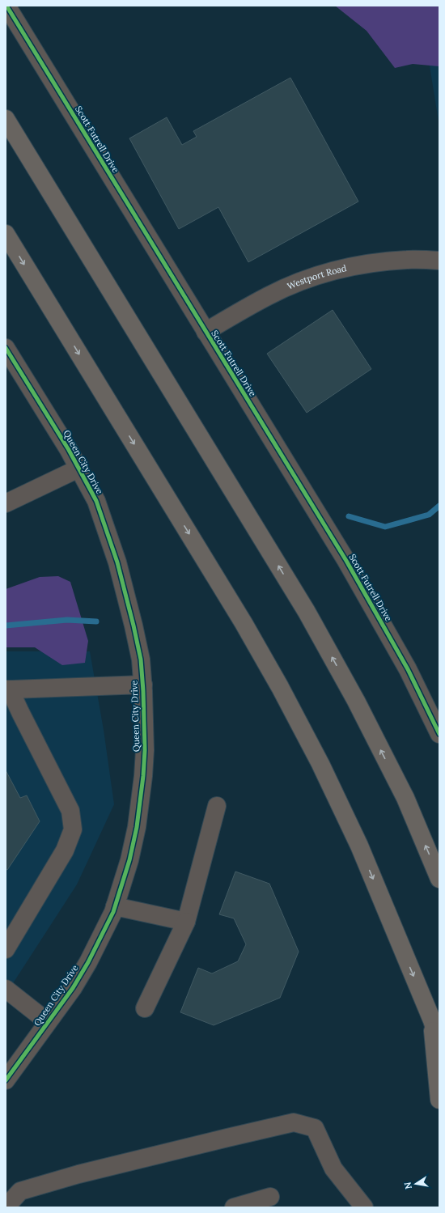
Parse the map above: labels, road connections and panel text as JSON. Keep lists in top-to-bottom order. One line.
{"streets":{"street":["Scott Futrell Drive","Westport Road","Queen City Drive"]},"crossings":[["Scott Futrell Drive","Westport Road"]],"north":"left"}
